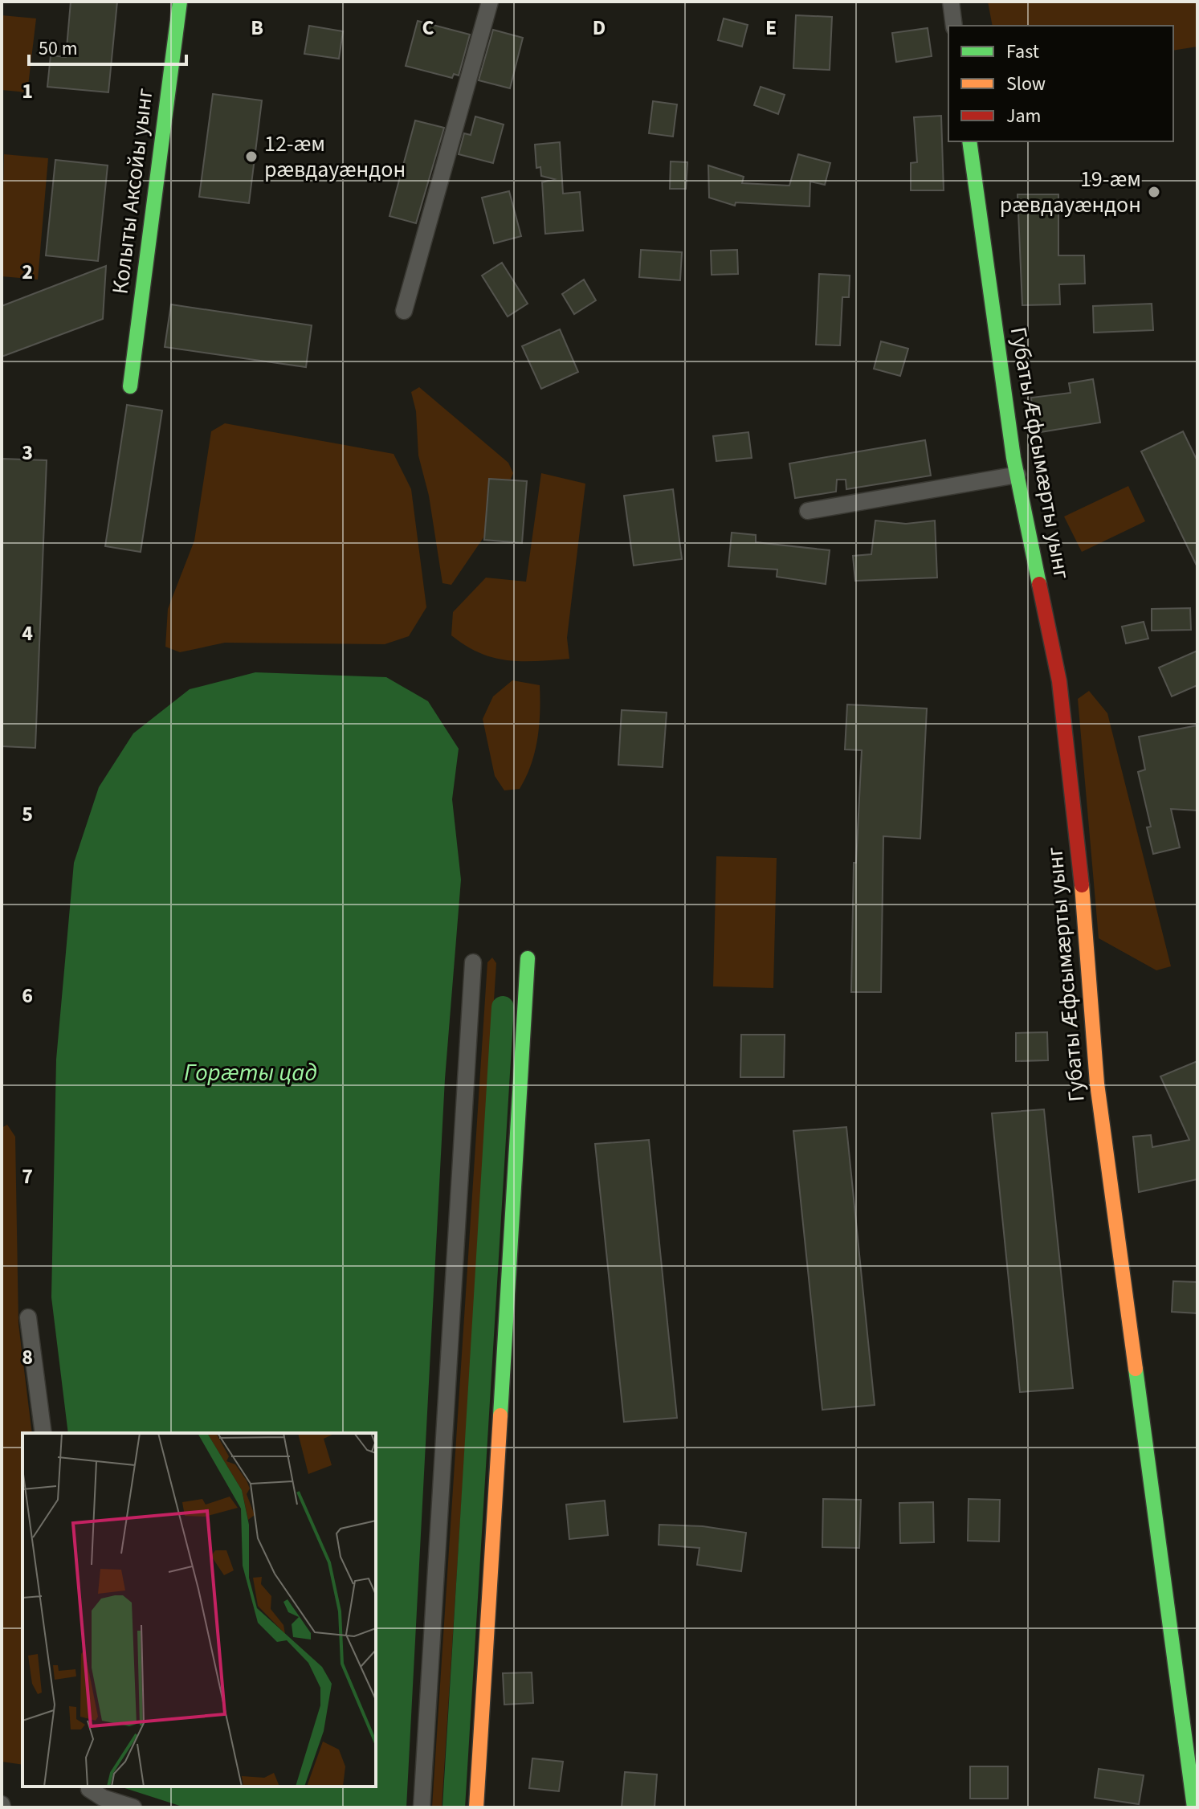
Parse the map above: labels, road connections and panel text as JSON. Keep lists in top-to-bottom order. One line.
{"streets":{"street":["Колыты Аксойы уынг","Губаты Æфсымæрты уынг"]},"water":["Горӕты цад"],"places":["12-æм рӕвдауӕндон","19-æм рӕвдауӕндон"],"legend":["Fast","Slow","Jam"],"scale_bar":"50 m","grid":{"columns":["B","C","D","E"],"rows":["1","2","3","4","5","6","7","8"]}}
